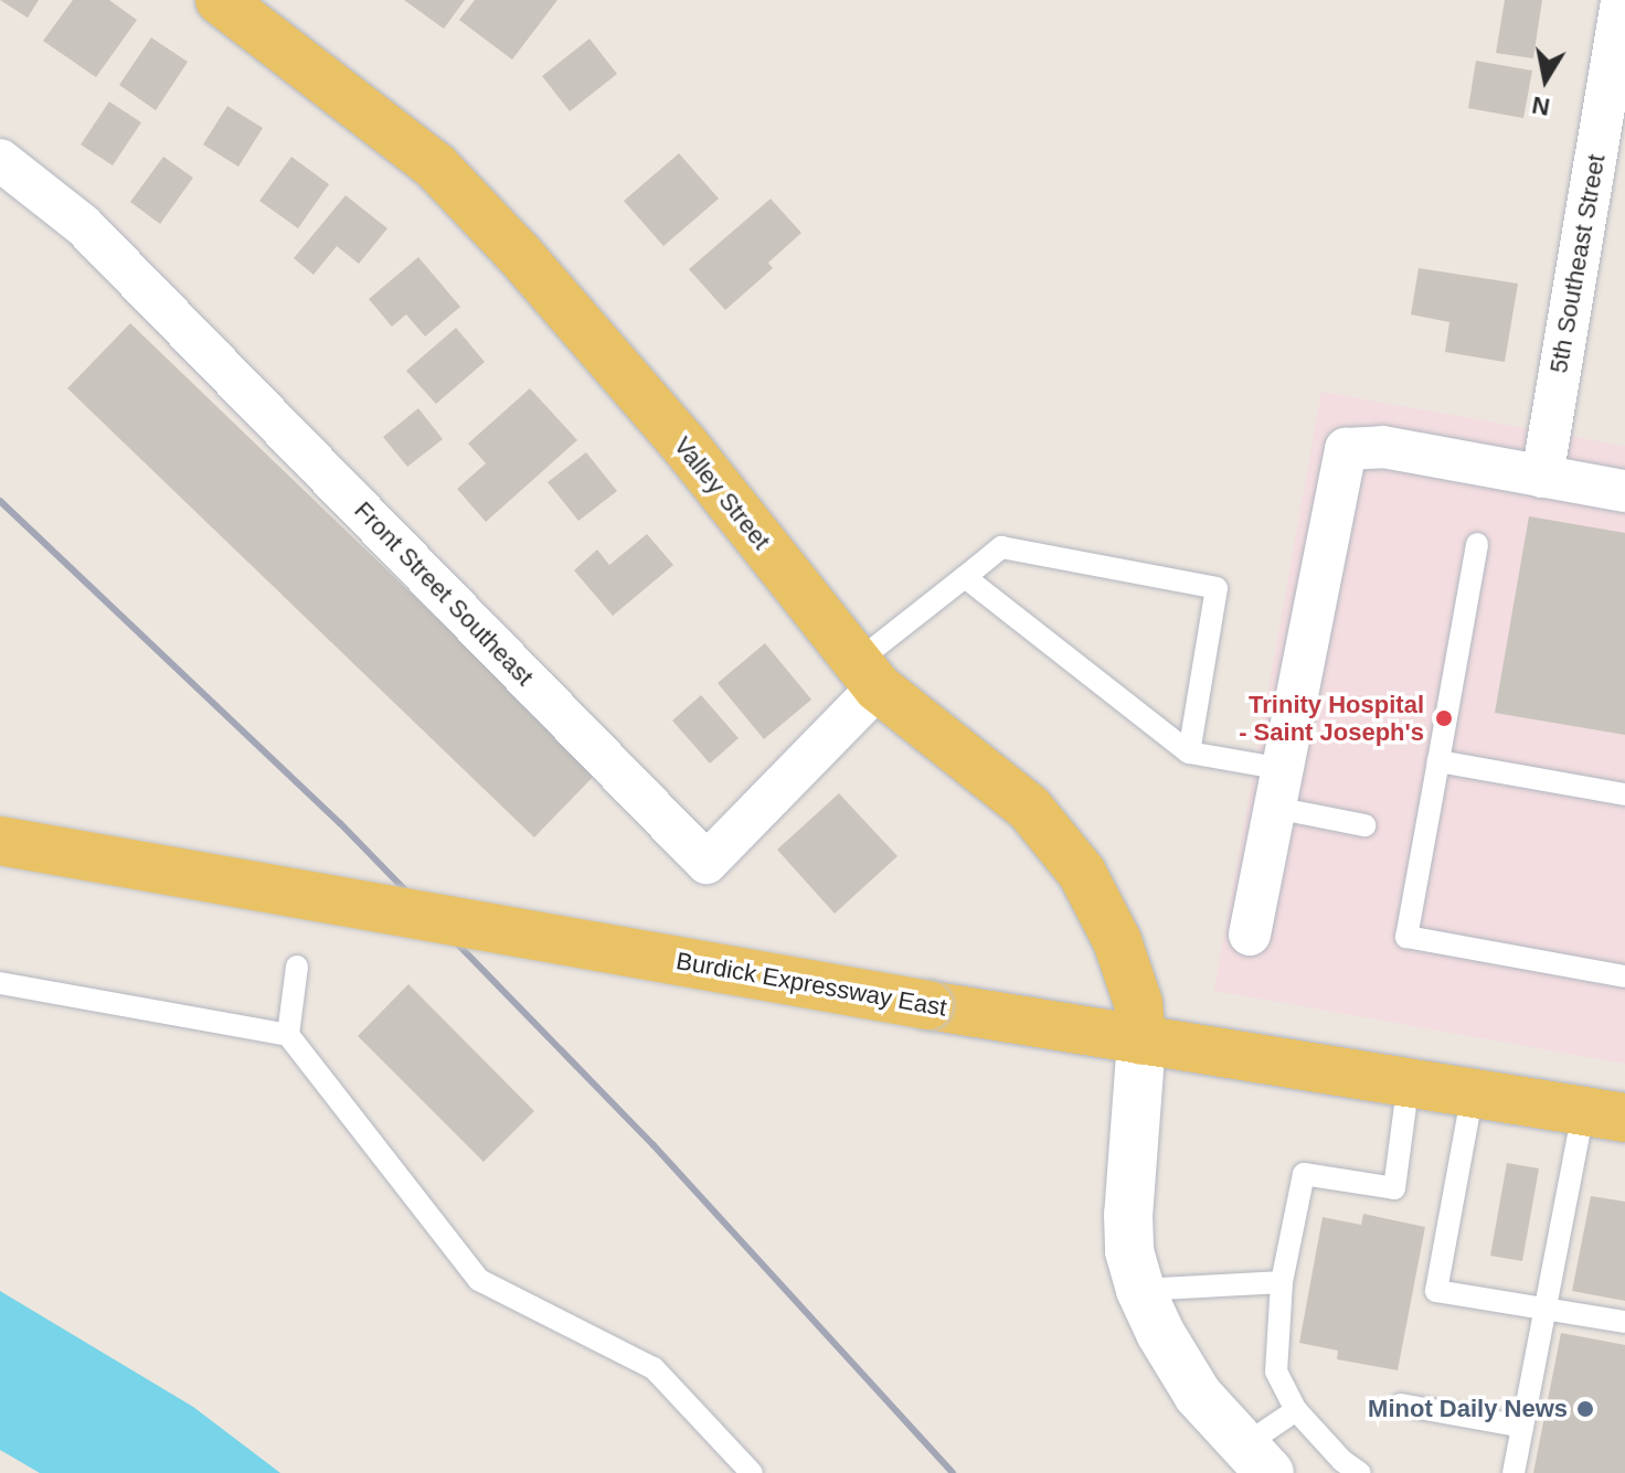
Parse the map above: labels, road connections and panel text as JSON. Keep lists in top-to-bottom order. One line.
{"streets":{"main road":["Valley Street","Burdick Expressway East"],"street":["5th Southeast Street","Front Street Southeast"]},"crossings":[["Valley Street","Front Street Southeast"],["Valley Street","Burdick Expressway East"]],"places":["Trinity Hospital - Saint Joseph's","Minot Daily News"],"north":"bottom"}
